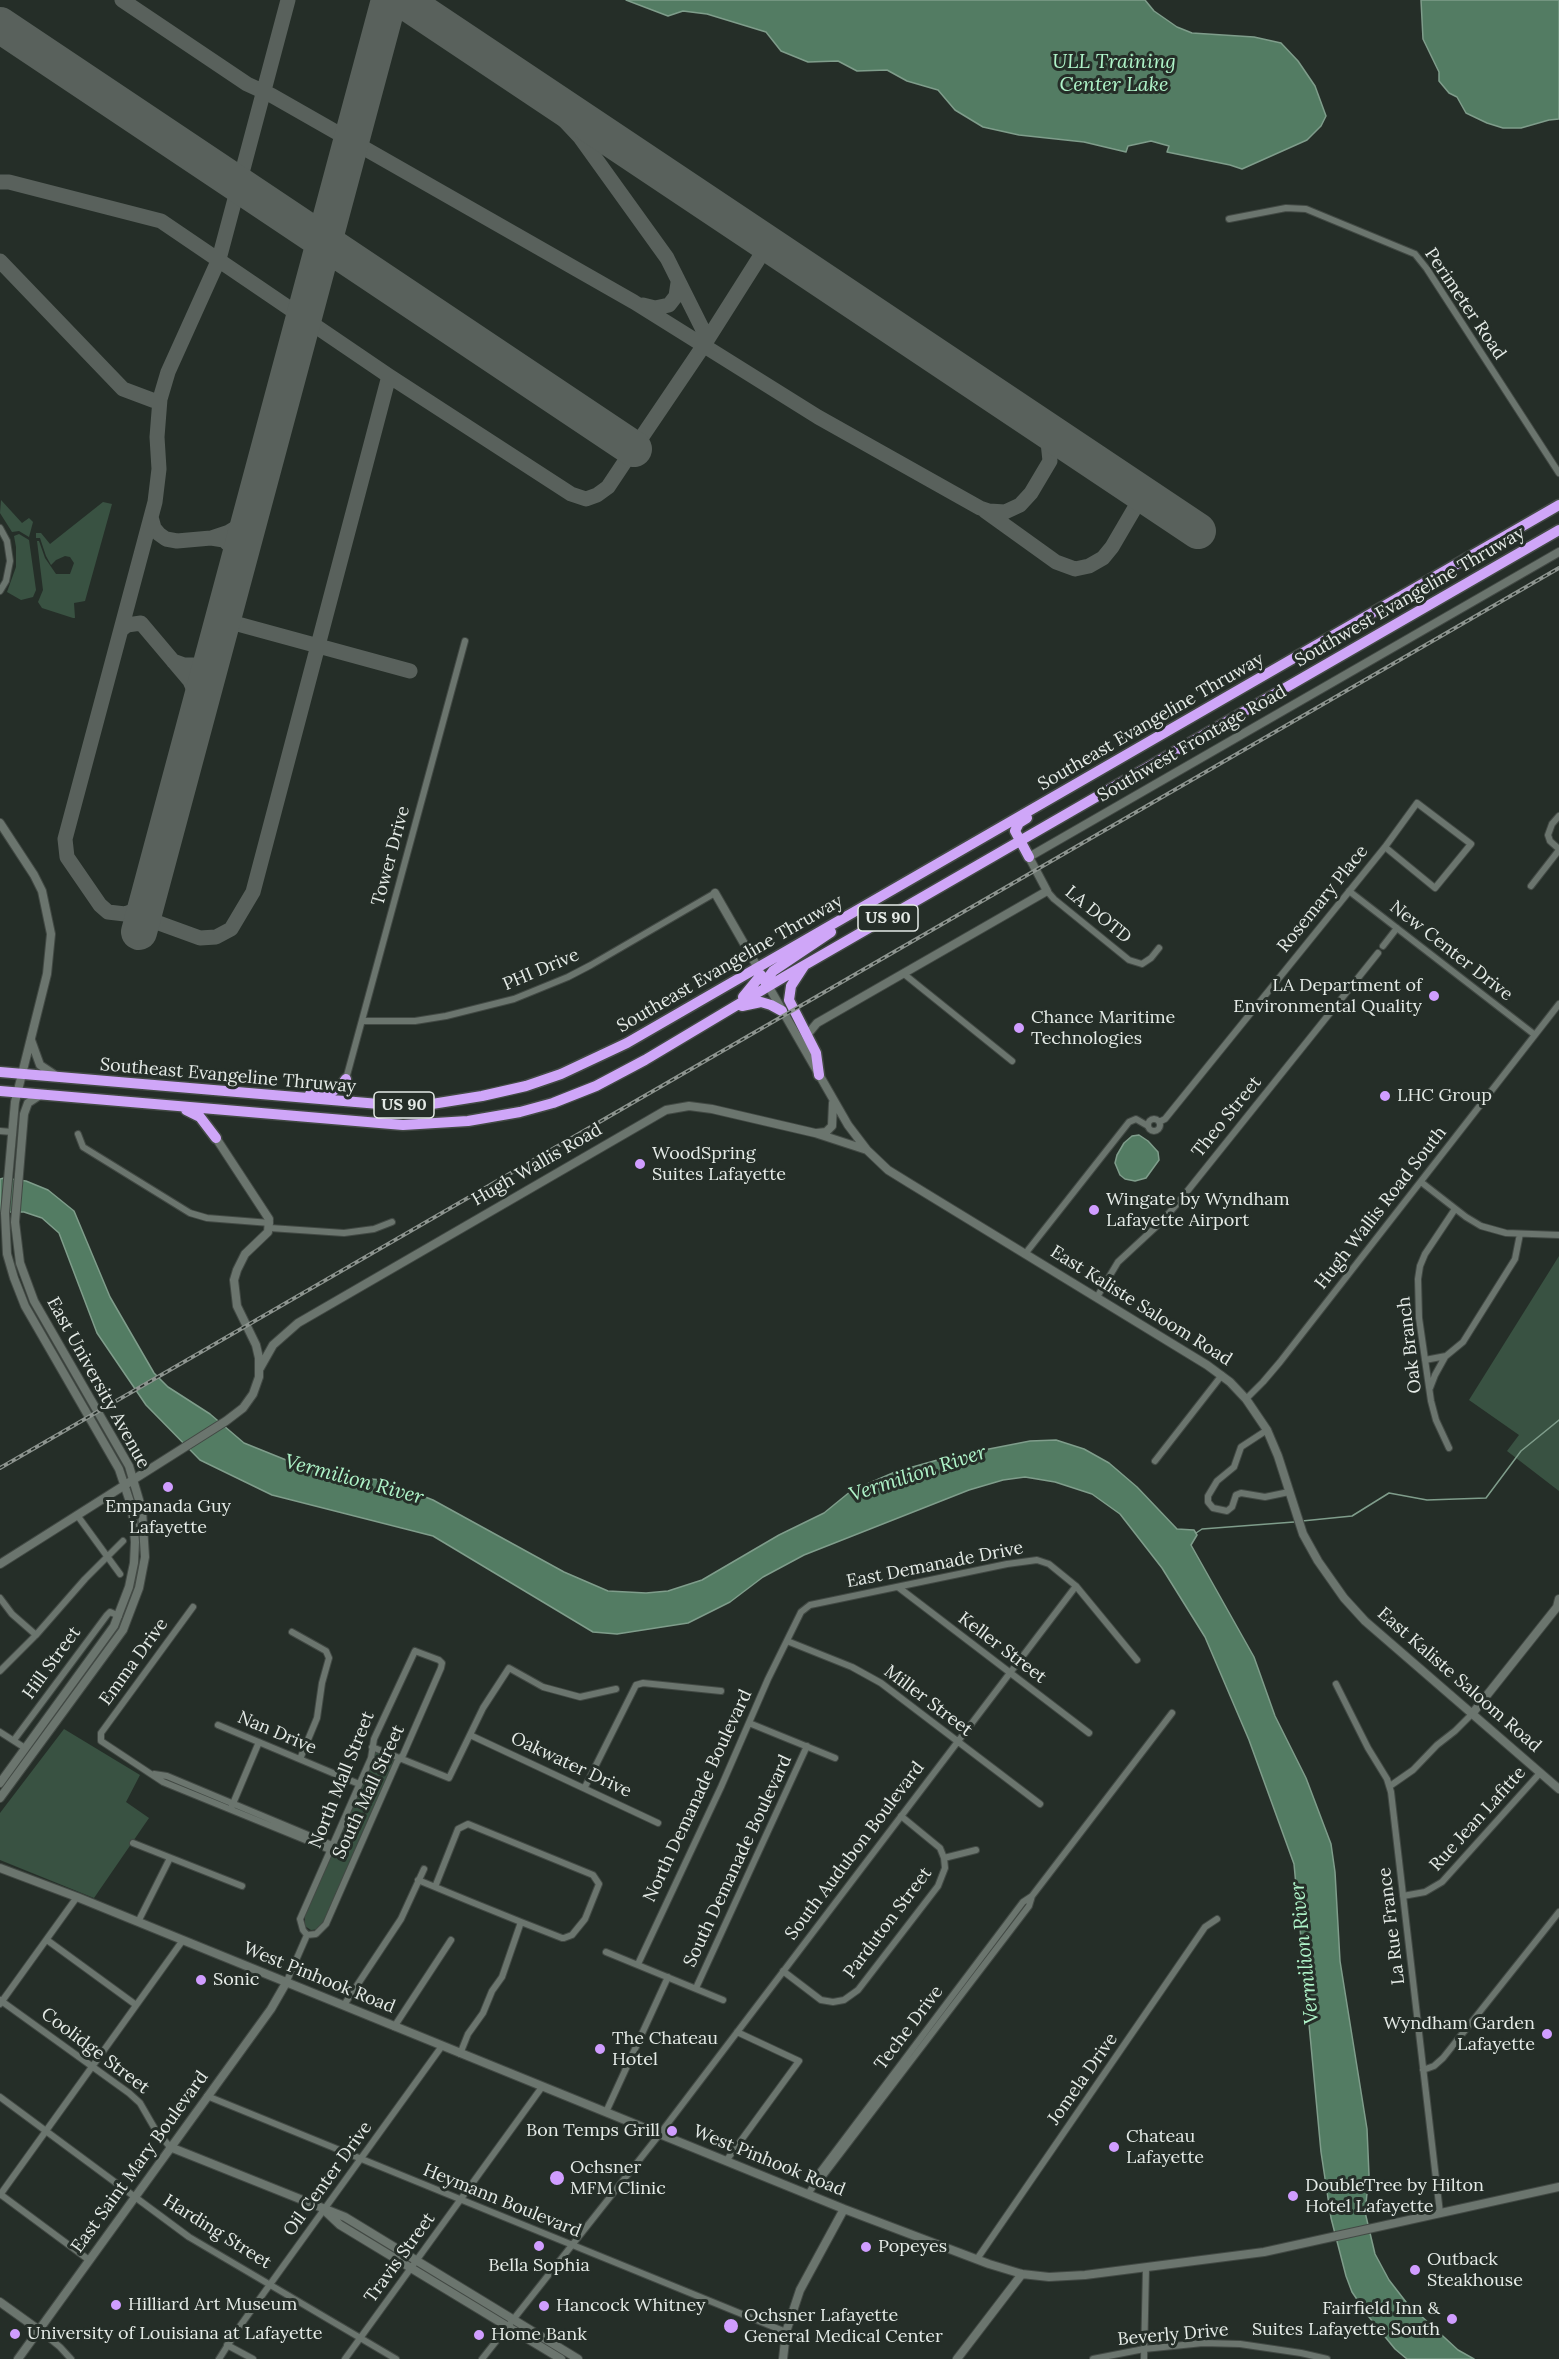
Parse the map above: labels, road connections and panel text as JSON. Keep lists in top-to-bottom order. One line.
{"streets":{"highway":["Southwest Evangeline Thruway","Southeast Evangeline Thruway","US 90"],"main road":["Southwest Frontage Road","Hugh Wallis Road","East Kaliste Saloom Road","East University Avenue","West Pinhook Road","Coolidge Street","East Saint Mary Boulevard"],"street":["Perimeter Road","Tower Drive","Rosemary Place","LA DOTD","New Center Drive","PHI Drive","Theo Street","Hugh Wallis Road South","Oak Branch","East Demanade Drive","Keller Street","Emma Drive","Hill Street","Miller Street","Nan Drive","Oakwater Drive","North Mall Street","South Mall Street","North Demanade Boulevard","Rue Jean Lafitte","South Audubon Boulevard","South Demanade Boulevard","Parduton Street","La Rue France","Teche Drive","Jomela Drive","Oil Center Drive","Heymann Boulevard","Harding Street","Travis Street","Beverly Drive"]},"crossings":[["Southwest Evangeline Thruway","Southeast Evangeline Thruway"],["Southwest Evangeline Thruway","East Kaliste Saloom Road"],["Southeast Evangeline Thruway","US 90"],["Southeast Evangeline Thruway","East Kaliste Saloom Road"],["Southeast Evangeline Thruway","East University Avenue"],["Tower Drive","PHI Drive"],["Rosemary Place","New Center Drive"],["Rosemary Place","East Kaliste Saloom Road"],["US 90","East University Avenue"],["New Center Drive","Theo Street"],["New Center Drive","Hugh Wallis Road South"],["PHI Drive","East Kaliste Saloom Road"],["Theo Street","East Kaliste Saloom Road"],["Hugh Wallis Road","East Kaliste Saloom Road"],["Hugh Wallis Road South","East Kaliste Saloom Road"],["East Kaliste Saloom Road","Rue Jean Lafitte"],["East University Avenue","Hill Street"],["East Demanade Drive","Keller Street"],["East Demanade Drive","Miller Street"],["East Demanade Drive","North Demanade Boulevard"],["East Demanade Drive","South Audubon Boulevard"],["Keller Street","South Audubon Boulevard"],["Miller Street","North Demanade Boulevard"],["Miller Street","South Audubon Boulevard"],["Nan Drive","North Mall Street"],["North Mall Street","South Mall Street"],["Rue Jean Lafitte","La Rue France"],["South Audubon Boulevard","Parduton Street"],["South Audubon Boulevard","West Pinhook Road"],["South Audubon Boulevard","Coolidge Street"],["South Audubon Boulevard","Heymann Boulevard"],["La Rue France","West Pinhook Road"],["West Pinhook Road","Teche Drive"],["West Pinhook Road","Jomela Drive"],["West Pinhook Road","East Saint Mary Boulevard"],["West Pinhook Road","Oil Center Drive"],["West Pinhook Road","Travis Street"],["Coolidge Street","East Saint Mary Boulevard"],["Coolidge Street","Oil Center Drive"],["Coolidge Street","Travis Street"],["East Saint Mary Boulevard","Heymann Boulevard"],["East Saint Mary Boulevard","Harding Street"],["Oil Center Drive","Heymann Boulevard"],["Oil Center Drive","Harding Street"],["Heymann Boulevard","Travis Street"],["Harding Street","Travis Street"]],"water":["ULL Training Center Lake","Vermilion River"],"places":["LA Department of Environmental Quality","Chance Maritime Technologies","LHC Group","WoodSpring Suites Lafayette","Wingate by Wyndham Lafayette Airport","Empanada Guy Lafayette","Sonic","Wyndham Garden Lafayette","The Chateau Hotel","Bon Temps Grill","Chateau Lafayette","Ochsner MFM Clinic","DoubleTree by Hilton Hotel Lafayette","Bella Sophia","Popeyes","Outback Steakhouse","Hilliard Art Museum","Hancock Whitney","Fairfield Inn & Suites Lafayette South","Ochsner Lafayette General Medical Center","University of Louisiana at Lafayette","Home Bank"]}
